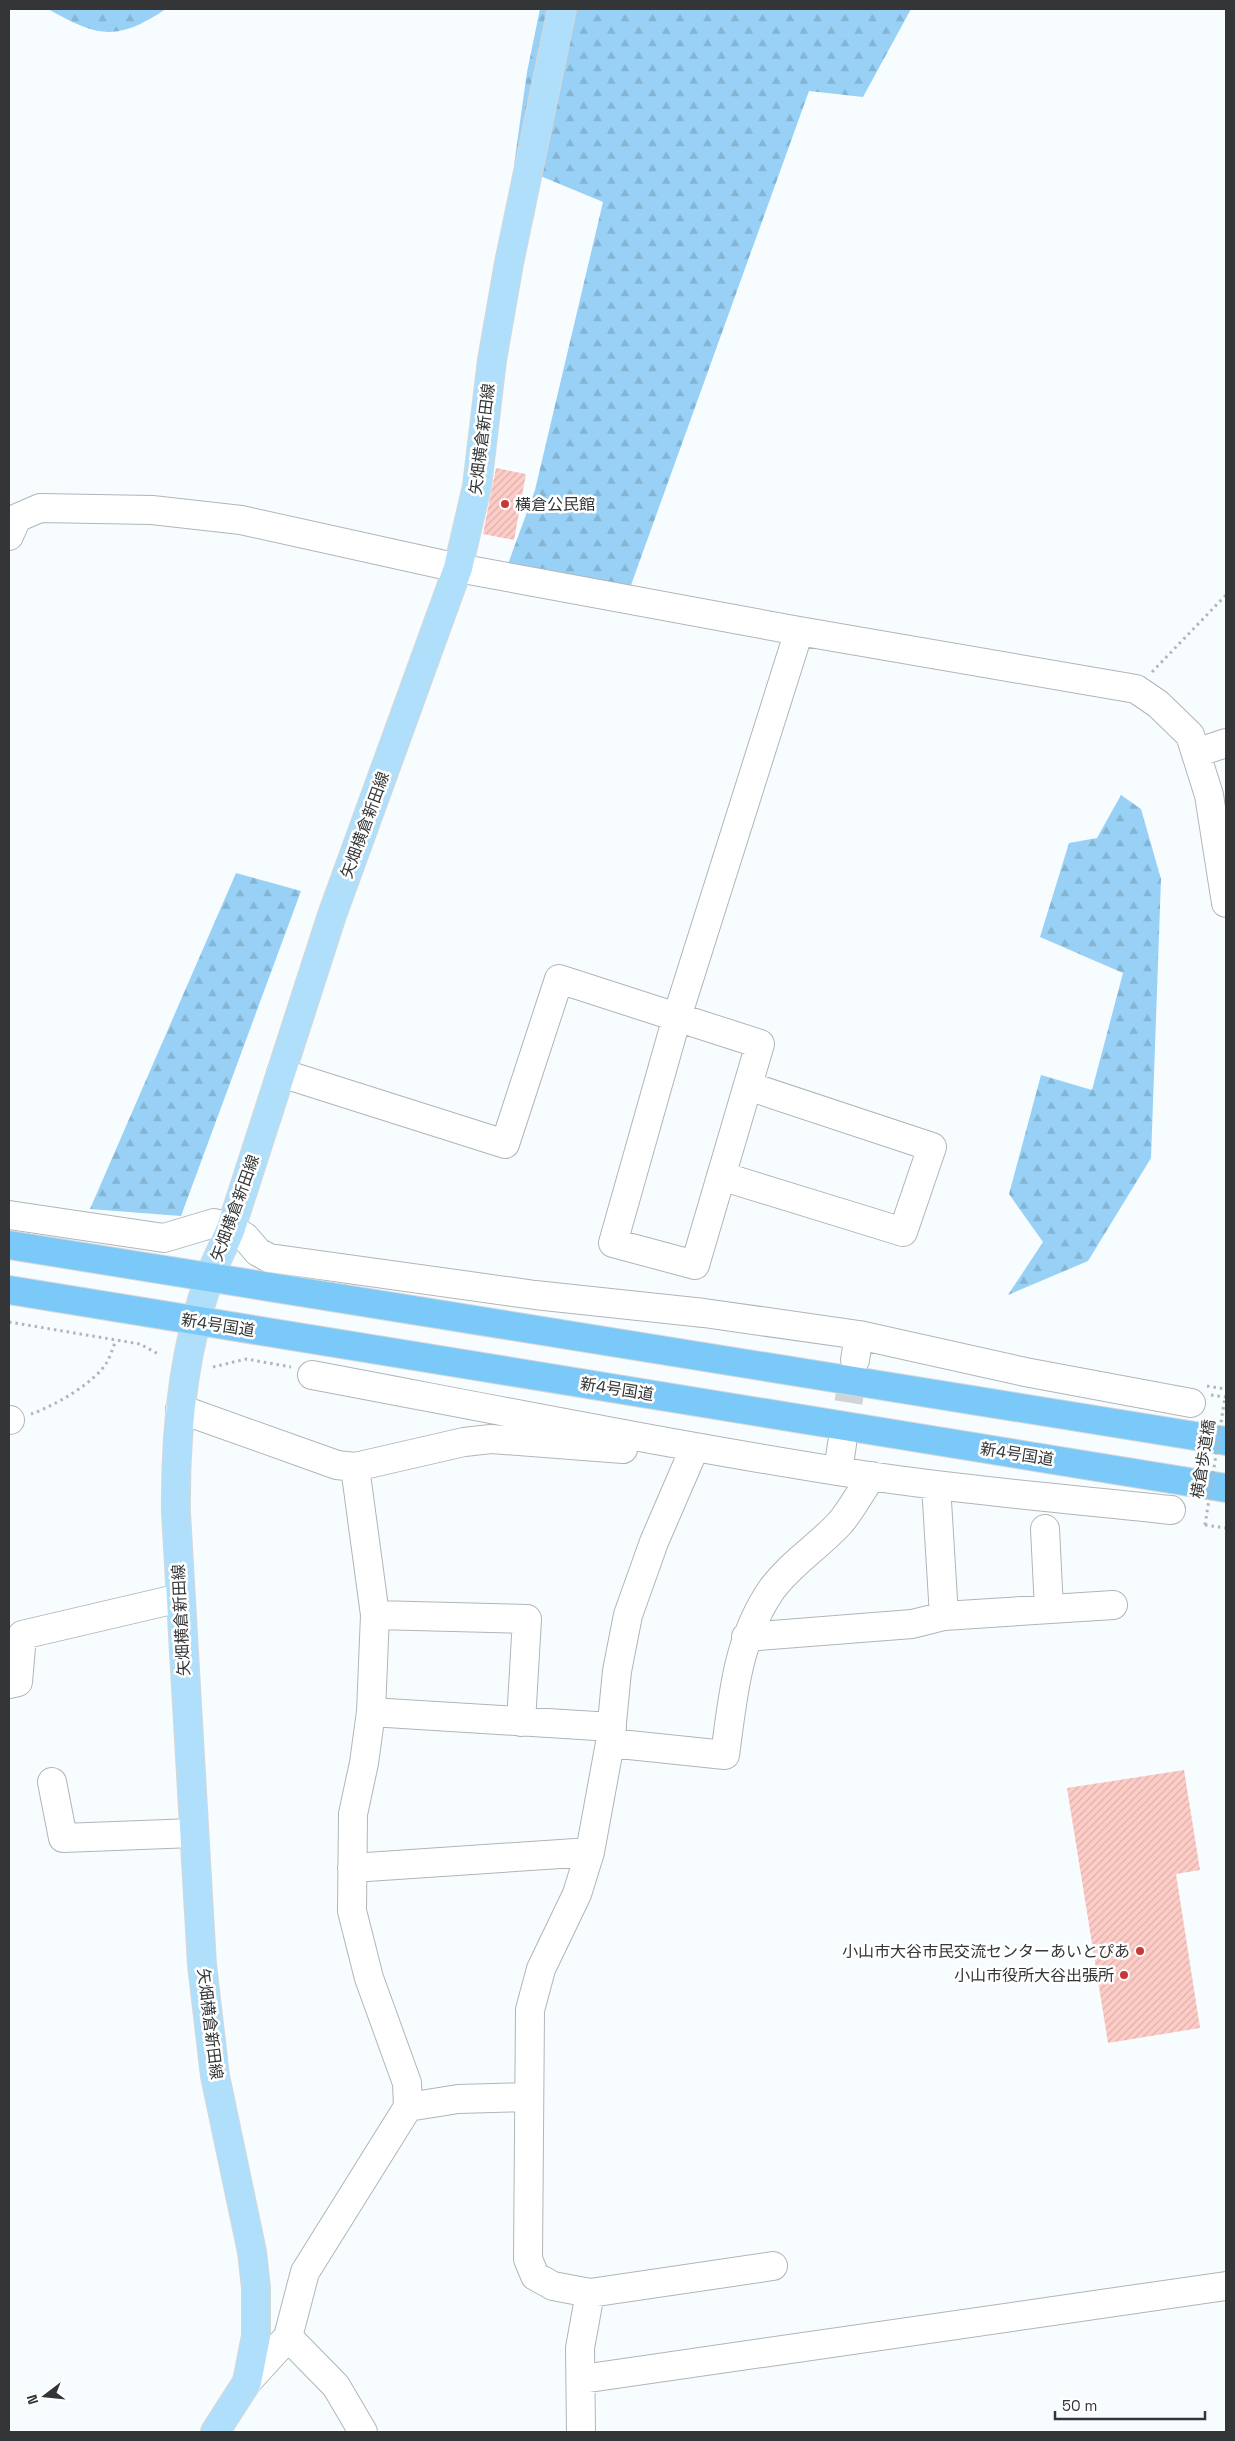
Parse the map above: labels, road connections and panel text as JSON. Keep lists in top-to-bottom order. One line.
{"streets":{"highway":["新4号国道"],"main road":["矢畑横倉新田線"],"path":["横倉歩道橋"]},"crossings":[["矢畑横倉新田線","新4号国道"]],"places":["横倉公民館","小山市大谷市民交流センターあいとぴあ","小山市役所大谷出張所"],"scale_bar":"50 m","north":"left"}
